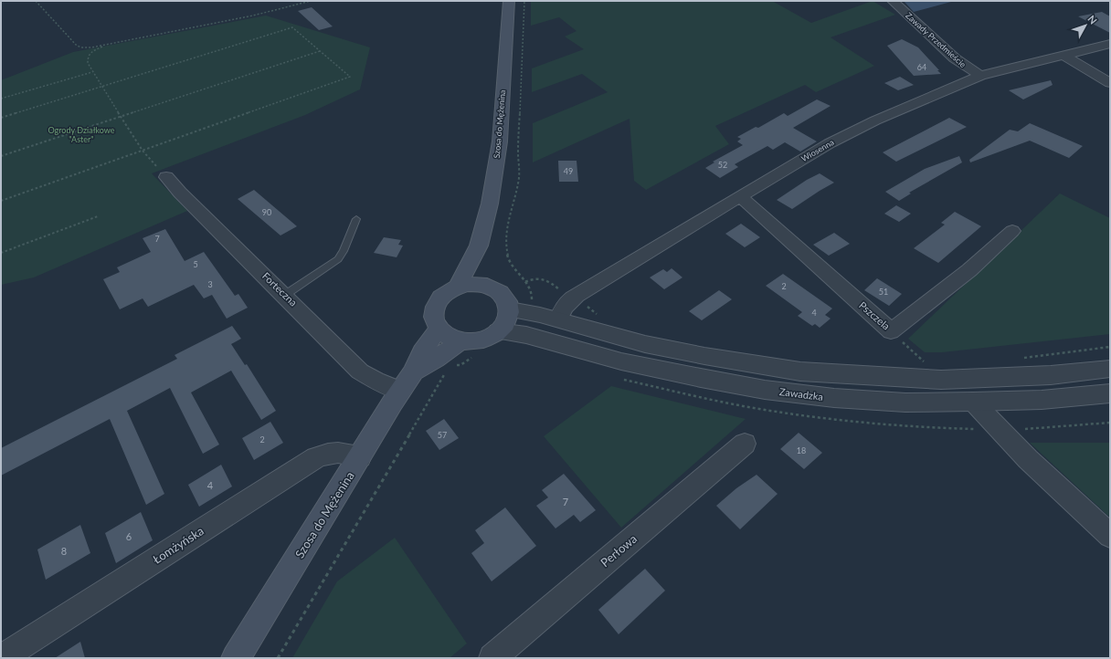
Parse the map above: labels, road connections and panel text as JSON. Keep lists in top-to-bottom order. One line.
{"streets":{"main road":["Szosa do Mężenina"],"street":["Zawady Przedmieście","Wiosenna","Forteczna","Pszczela","Zawadzka","Łomżyńska","Perłowa"]},"crossings":[["Zawady Przedmieście","Wiosenna"],["Szosa do Mężenina","Forteczna"],["Szosa do Mężenina","Zawadzka"],["Szosa do Mężenina","Łomżyńska"],["Wiosenna","Pszczela"]],"parks":["Ogrody Działkowe \"Aster\""],"house_numbers":["64","52","49","90","7","5","3","2","51","4","57","2","18","4","7","6","8"],"north":"top right"}
